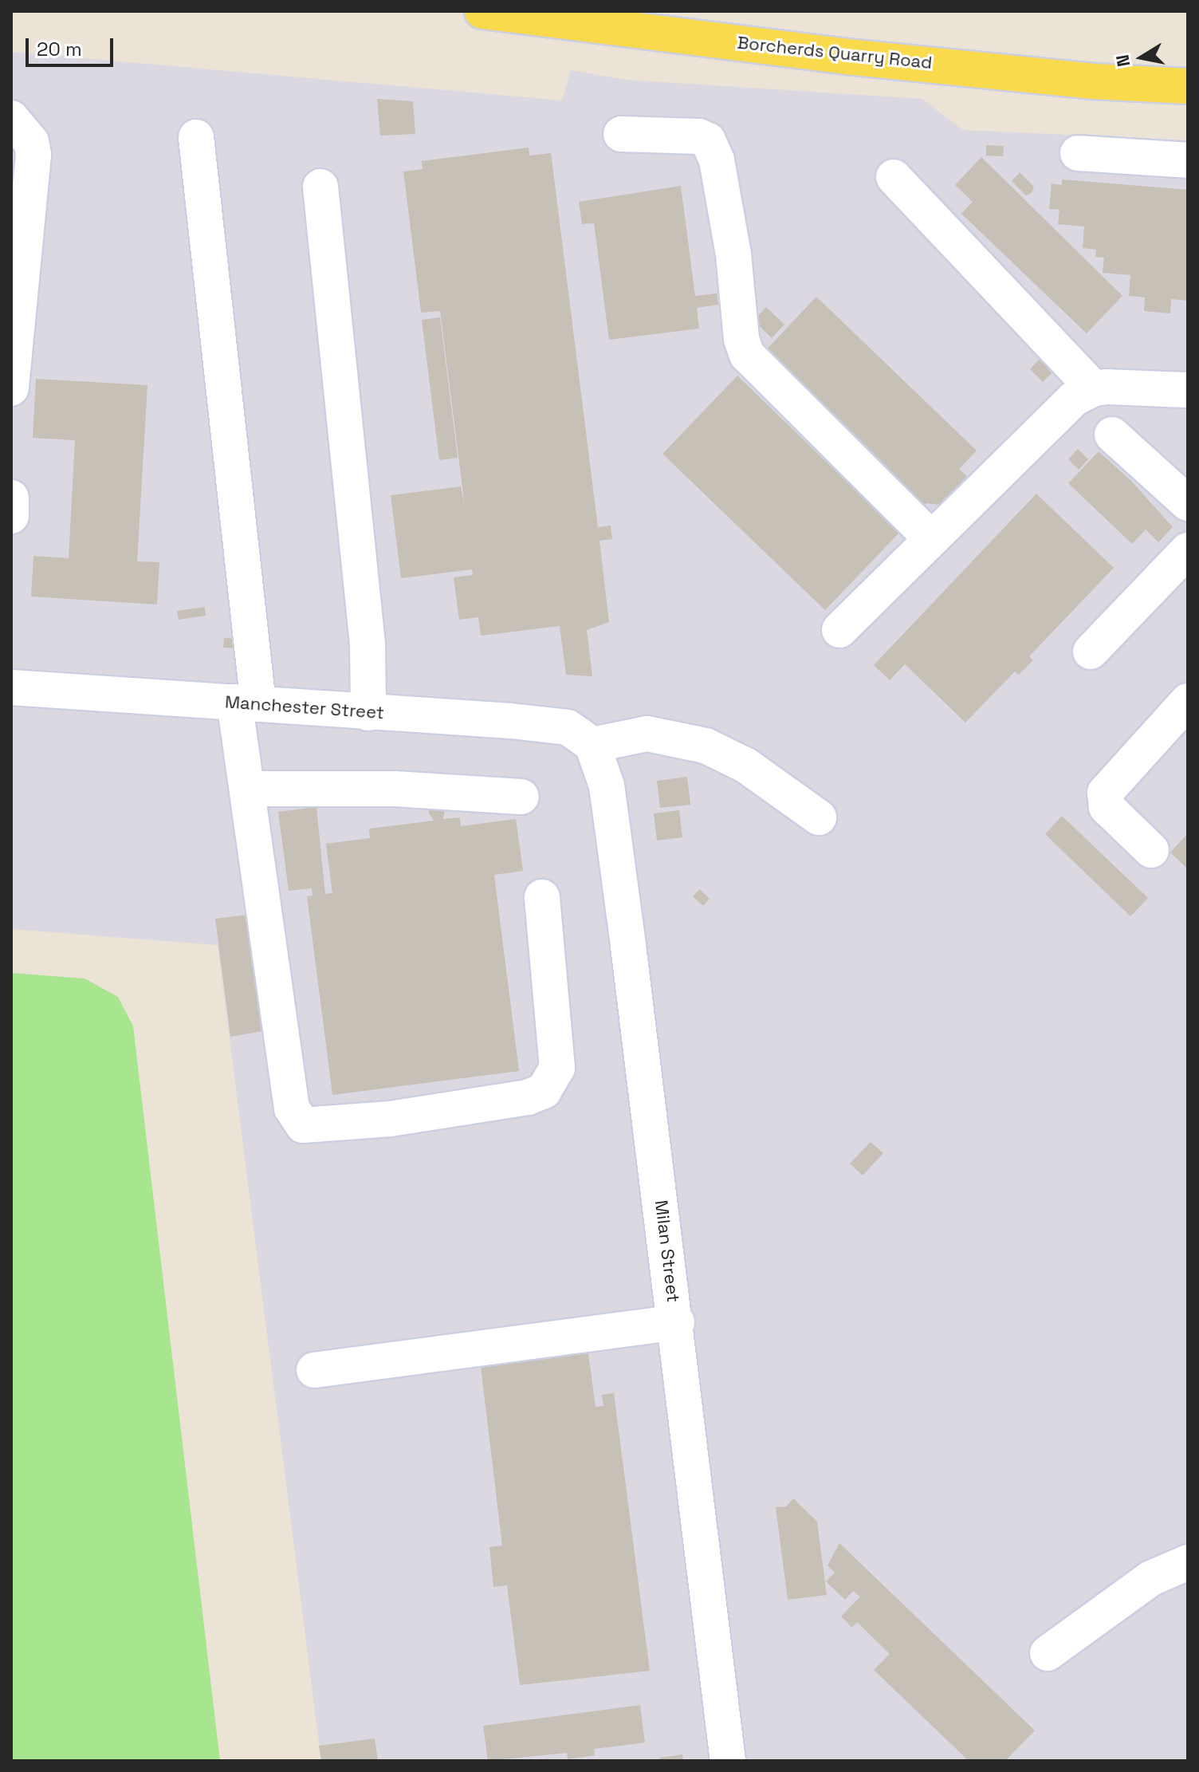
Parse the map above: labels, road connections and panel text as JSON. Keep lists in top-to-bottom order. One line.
{"streets":{"main road":["Borcherds Quarry Road"],"street":["Manchester Street","Milan Street"]},"crossings":[["Manchester Street","Milan Street"]],"scale_bar":"20 m","north":"left"}
